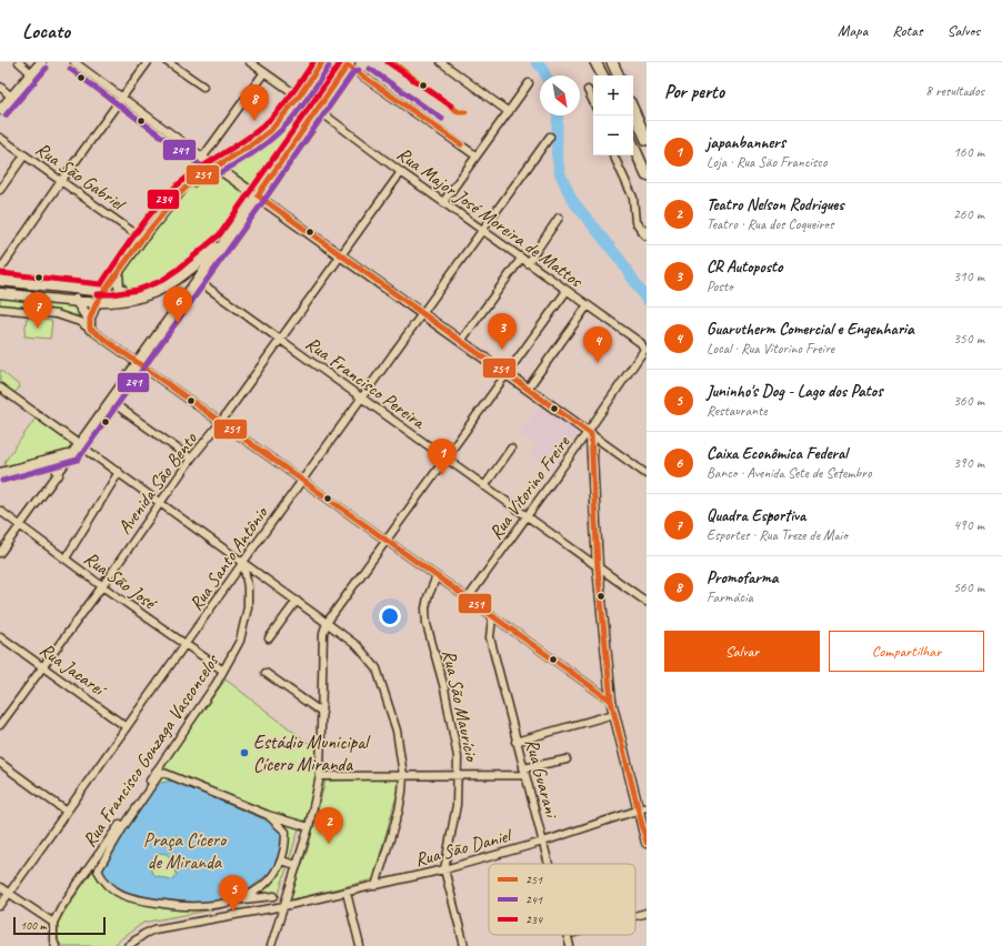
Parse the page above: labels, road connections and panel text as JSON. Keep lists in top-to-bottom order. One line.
{"streets":{"street":["Rua São Gabriel","Rua Major José Moreira de Mattos","Rua Francisco Pereira","Avenida São Bento","Rua Vitorino Freire","Rua Santo Antônio","Rua São José","Rua Jacareí","Rua São Maurício","Rua Francisco Gonzaga Vasconcelos","Rua Guarani","Rua São Daniel"]},"crossings":[["Rua Major José Moreira de Mattos","Avenida São Bento"],["Rua Major José Moreira de Mattos","Rua Vitorino Freire"],["Rua Major José Moreira de Mattos","Rua Santo Antônio"],["Rua Francisco Pereira","Avenida São Bento"],["Rua Francisco Pereira","Rua Vitorino Freire"],["Rua Francisco Pereira","Rua Santo Antônio"],["Avenida São Bento","Rua São José"],["Avenida São Bento","Rua Jacareí"],["Rua Santo Antônio","Rua São José"],["Rua Santo Antônio","Rua Jacareí"],["Rua Santo Antônio","Rua Francisco Gonzaga Vasconcelos"],["Rua São José","Rua Francisco Gonzaga Vasconcelos"],["Rua São Maurício","Rua São Daniel"],["Rua Guarani","Rua São Daniel"]],"parks":["Praça Cícero de Miranda"],"places":["Estádio Municipal Cícero Miranda"],"lines":["transit line 251","transit line 234","transit line 241"],"legend":["251","241","234"],"scale_bar":"100 m","north":"bottom right","page":{"header":"Locato","nav":["Mapa","Rotas","Salvos"],"heading":["Por perto","8 resultados"],"map_buttons":["+","−"],"pins":["8","6","7","3","4","1","2","5"],"list":[{"mark":"1","name":"japanbanners","note":"Loja · Rua São Francisco","value":"160 m"},{"mark":"2","name":"Teatro Nelson Rodrigues","note":"Teatro · Rua dos Coqueiros","value":"260 m"},{"mark":"3","name":"CR Autoposto","note":"Posto","value":"310 m"},{"mark":"4","name":"Guarutherm Comercial e Engenharia","note":"Local · Rua Vitorino Freire","value":"350 m"},{"mark":"5","name":"Juninho's Dog - Lago dos Patos","note":"Restaurante","value":"360 m"},{"mark":"6","name":"Caixa Econômica Federal","note":"Banco · Avenida Sete de Setembro","value":"390 m"},{"mark":"7","name":"Quadra Esportiva","note":"Esportes · Rua Treze de Maio","value":"490 m"},{"mark":"8","name":"Promofarma","note":"Farmácia","value":"560 m"}],"buttons":["Salvar","Compartilhar"],"scale":"100 m"}}
